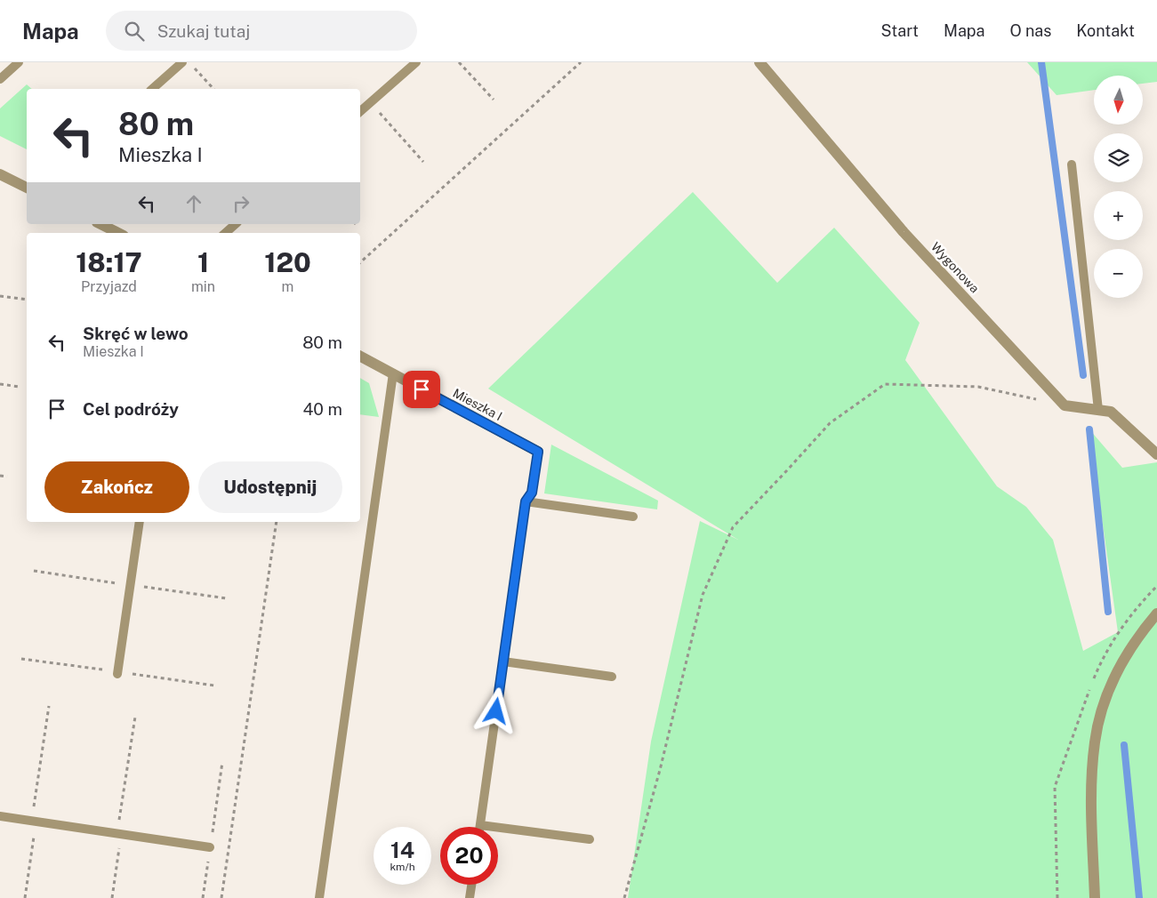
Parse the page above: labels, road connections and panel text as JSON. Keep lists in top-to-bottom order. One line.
{"streets":{"street":["Wygonowa","Mieszka I"]},"north":"bottom","page":{"header":"Mapa","search":"Szukaj tutaj","nav":["Start","Mapa","O nas","Kontakt"],"map_buttons":["+","−"],"turn":["80 m","Mieszka I"],"eta":["18:17","Przyjazd","1","min","120","m"],"list":[{"name":"Skręć w lewo","note":"Mieszka I","value":"80 m"},{"name":"Cel podróży","value":"40 m"}],"buttons":["Zakończ","Udostępnij"],"speed":"14 km/h","limit":"20"}}
